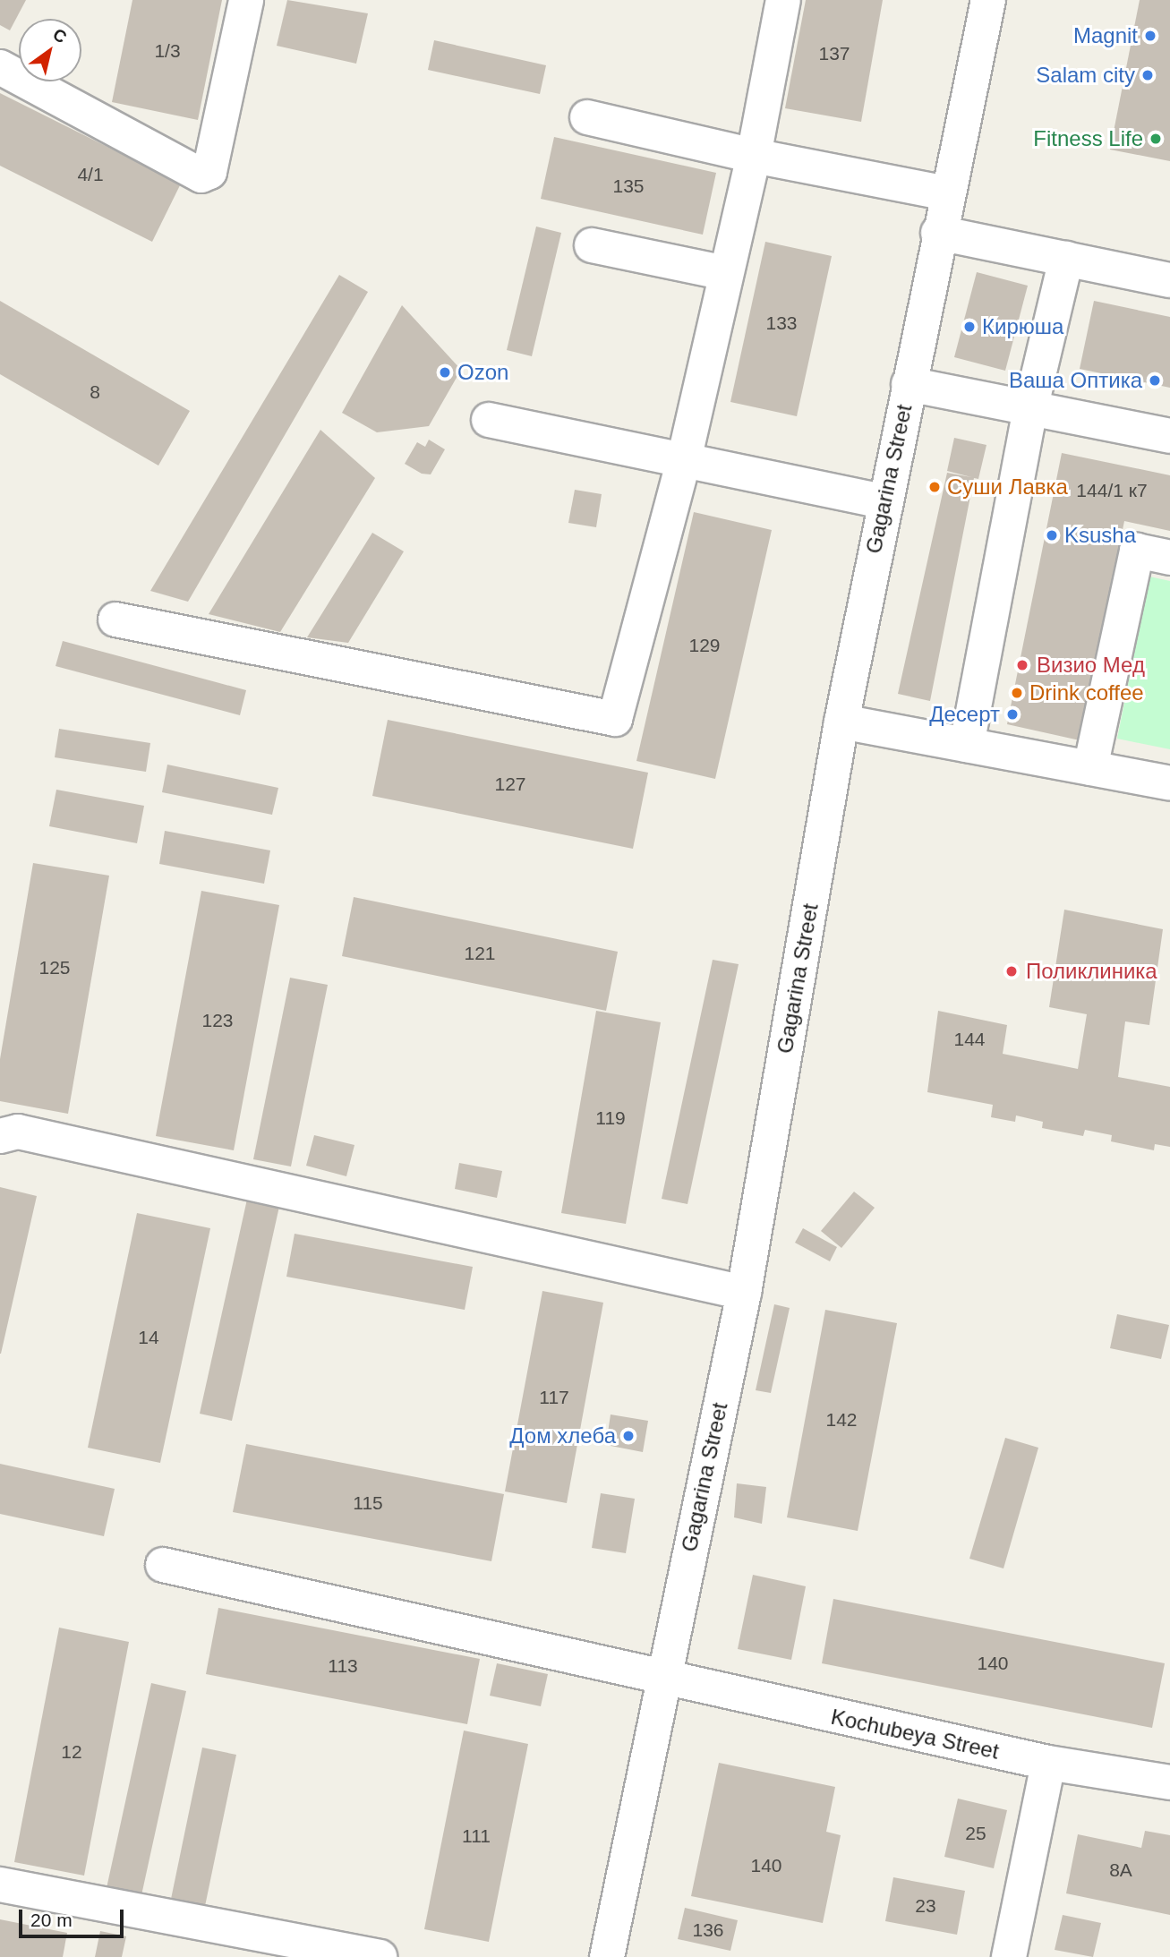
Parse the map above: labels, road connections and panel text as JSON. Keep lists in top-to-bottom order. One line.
{"streets":{"street":["Gagarina Street","Kochubeya Street"]},"crossings":[["Gagarina Street","Kochubeya Street"]],"places":["Magnit","Salam city","Fitness Life","Кирюша","Ozon","Ваша Оптика","Суши Лавка","Ksusha","Визио Мед","Drink coffee","Десерт","Поликлиника","Дом хлеба"],"house_numbers":["1/3","137","4/1","135","133","8","144/1 к7","129","127","121","125","123","144","119","14","117","142","115","140","113","12","25","111","140","8А","23","136"],"scale_bar":"20 m","north":"top right"}
